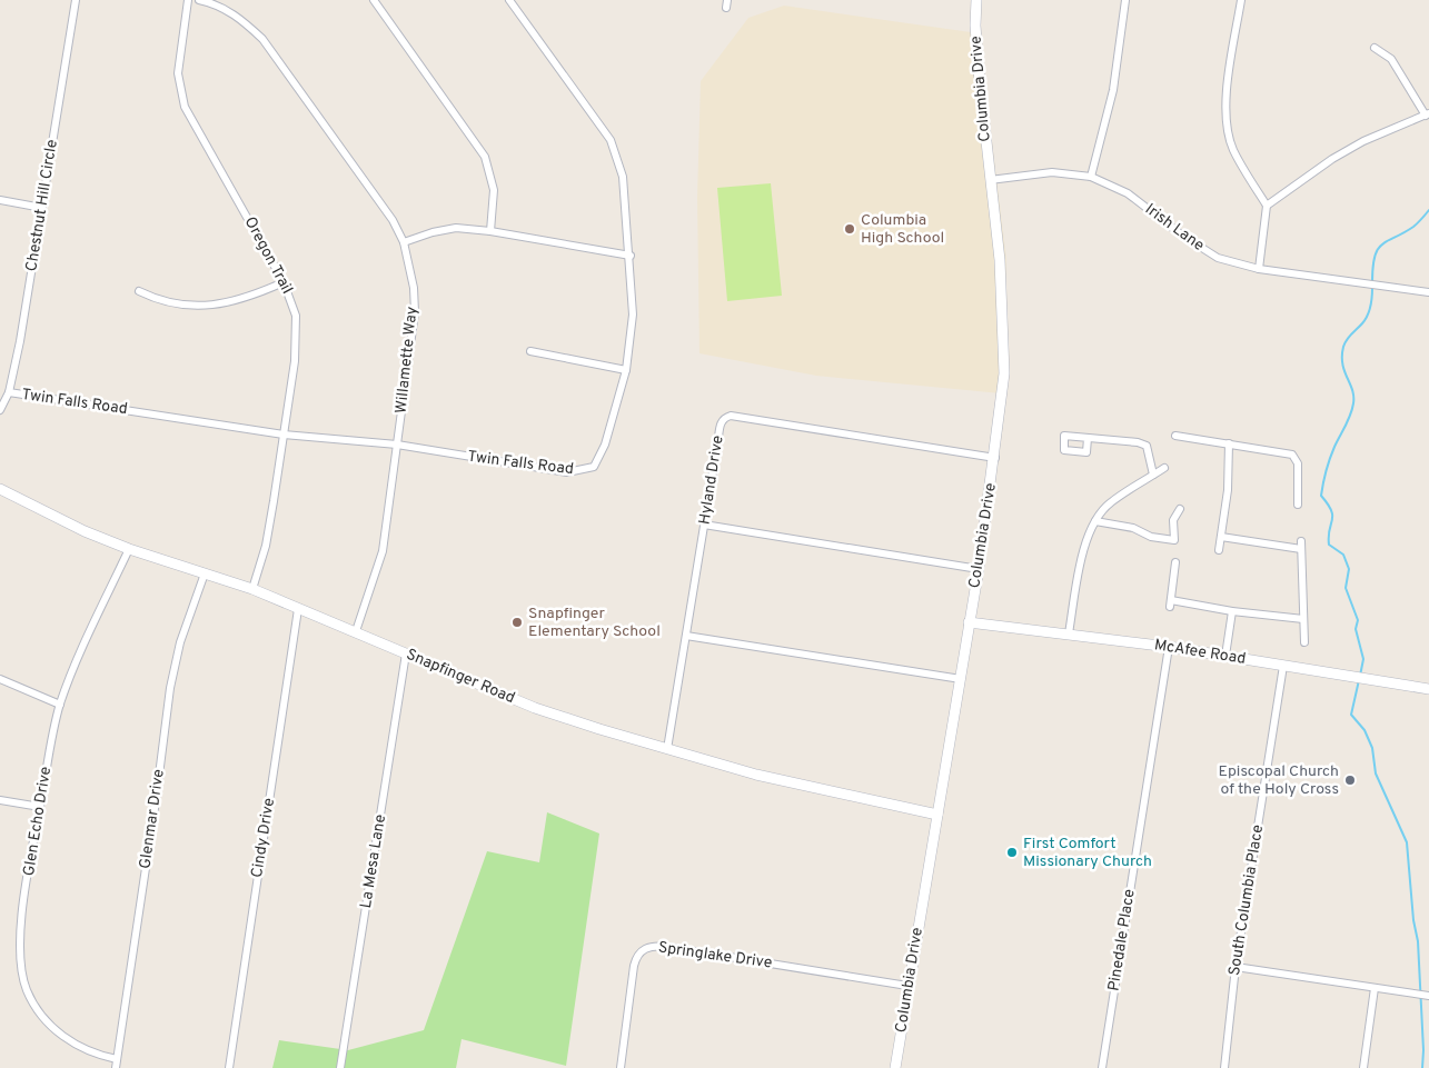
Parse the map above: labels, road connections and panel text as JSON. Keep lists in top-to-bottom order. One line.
{"streets":{"street":["Columbia Drive","Chestnut Hill Circle","Irish Lane","Oregon Trail","Willamette Way","Twin Falls Road","Hyland Drive","McAfee Road","Snapfinger Road","Glenmar Drive","Glen Echo Drive","Cindy Drive","La Mesa Lane","South Columbia Place","Pinedale Place","Springlake Drive"]},"crossings":[["Columbia Drive","Irish Lane"],["Columbia Drive","Hyland Drive"],["Columbia Drive","McAfee Road"],["Columbia Drive","Snapfinger Road"],["Columbia Drive","Springlake Drive"],["Chestnut Hill Circle","Twin Falls Road"],["Oregon Trail","Twin Falls Road"],["Oregon Trail","Snapfinger Road"],["Willamette Way","Twin Falls Road"],["Willamette Way","Snapfinger Road"],["Hyland Drive","Snapfinger Road"],["McAfee Road","South Columbia Place"],["McAfee Road","Pinedale Place"],["Snapfinger Road","Glenmar Drive"],["Snapfinger Road","Glen Echo Drive"],["Snapfinger Road","Cindy Drive"],["Snapfinger Road","La Mesa Lane"],["Glenmar Drive","Glen Echo Drive"]],"places":["Columbia High School","Snapfinger Elementary School","Episcopal Church of the Holy Cross","First Comfort Missionary Church"]}
